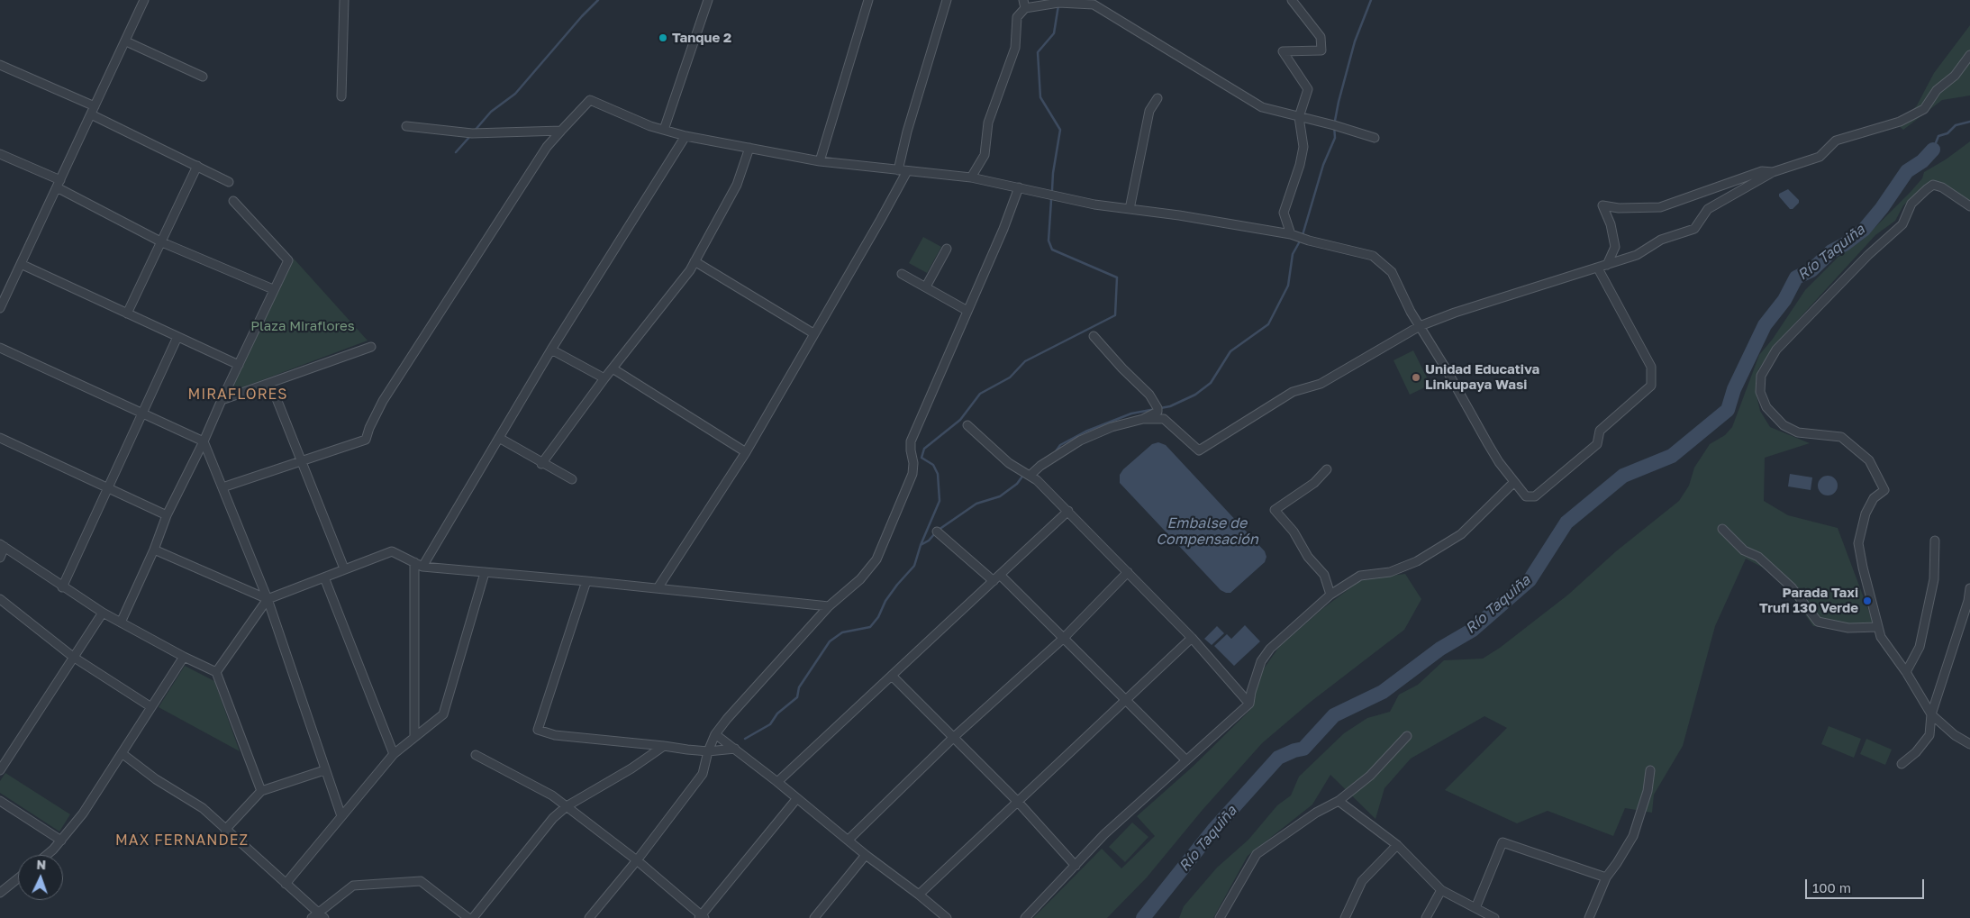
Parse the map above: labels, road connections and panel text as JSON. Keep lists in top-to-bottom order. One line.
{"districts":["MIRAFLORES","MAX FERNANDEZ"],"water":["Río Taquiña","Embalse de Compensación"],"parks":["Plaza Miraflores"],"places":["Tanque 2","Unidad Educativa Linkupaya Wasi","Parada Taxi Trufi 130 Verde"],"scale_bar":"100 m","north":"top"}
